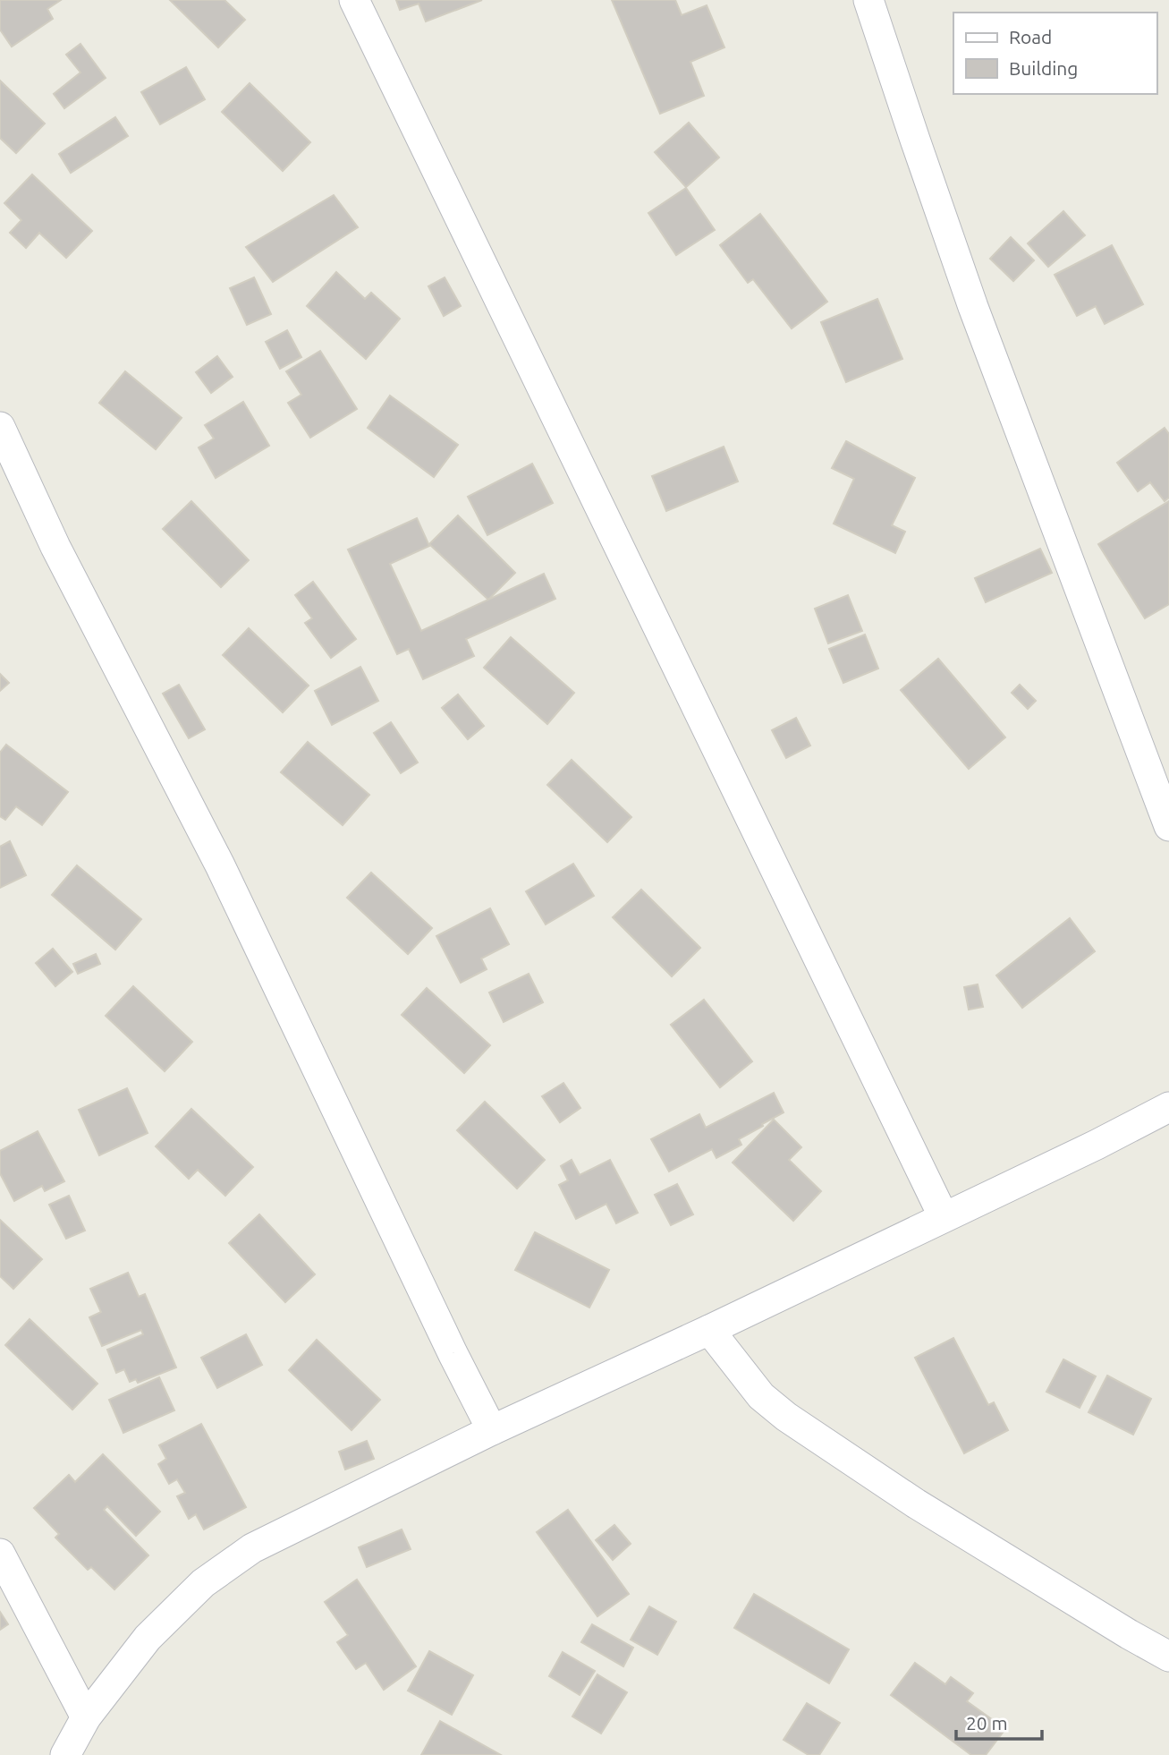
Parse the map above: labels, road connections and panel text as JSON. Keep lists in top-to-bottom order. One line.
{"legend":["Road","Building"],"scale_bar":"20 m"}
